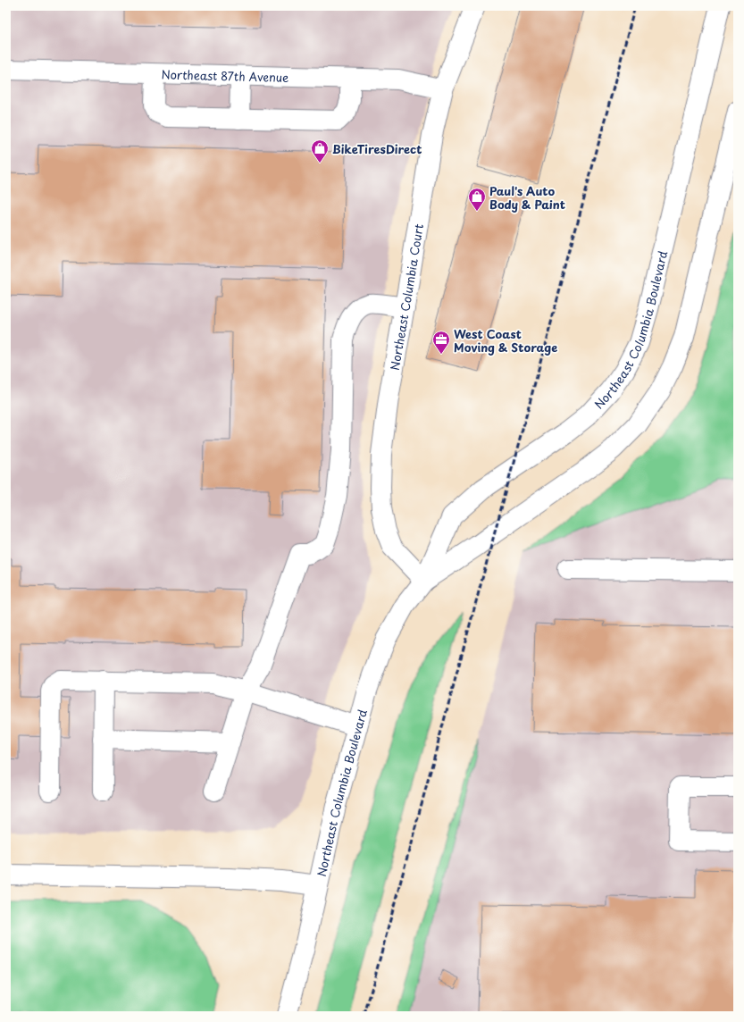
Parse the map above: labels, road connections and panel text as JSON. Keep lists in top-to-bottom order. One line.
{"streets":{"main road":["Northeast 87th Avenue","Northeast Columbia Court","Northeast Columbia Boulevard"]},"crossings":[["Northeast 87th Avenue","Northeast Columbia Court"],["Northeast Columbia Court","Northeast Columbia Boulevard"]],"places":{"shop":["BikeTiresDirect","Paul's Auto Body & Paint"],"office":["West Coast Moving & Storage"]}}
